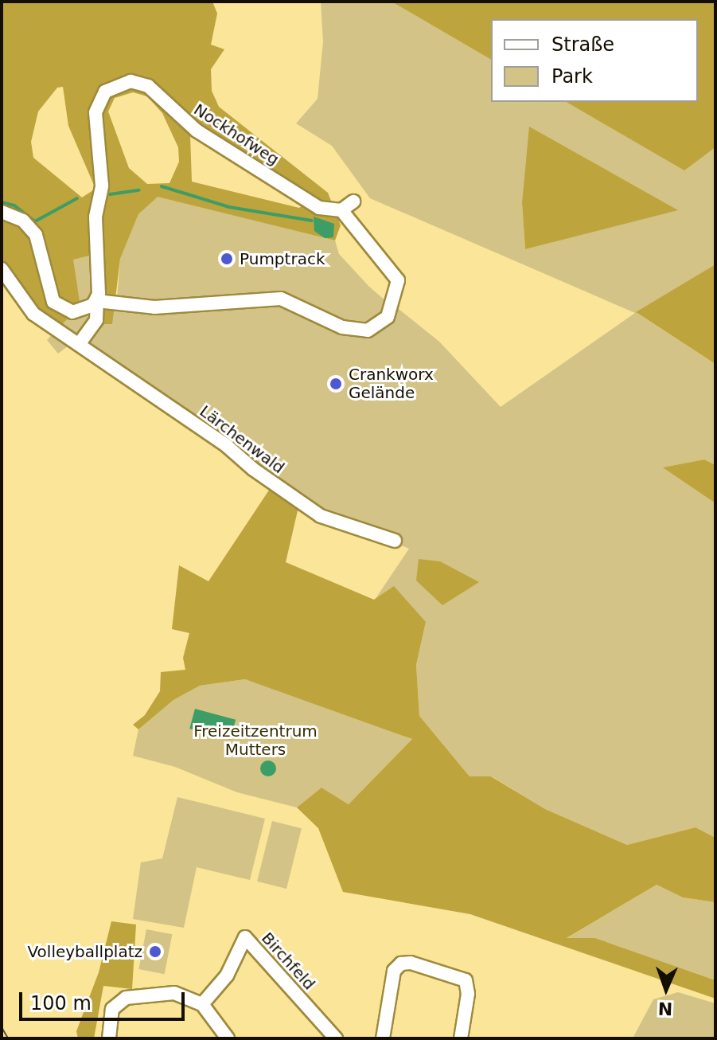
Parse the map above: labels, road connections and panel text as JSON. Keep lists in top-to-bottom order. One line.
{"streets":{"street":["Nockhofweg","Lärchenwald","Birchfeld"]},"parks":["Freizeitzentrum Mutters"],"places":["Pumptrack","Crankworx Gelände","Volleyballplatz"],"legend":["Straße","Park"],"scale_bar":"100 m","north":"bottom"}
